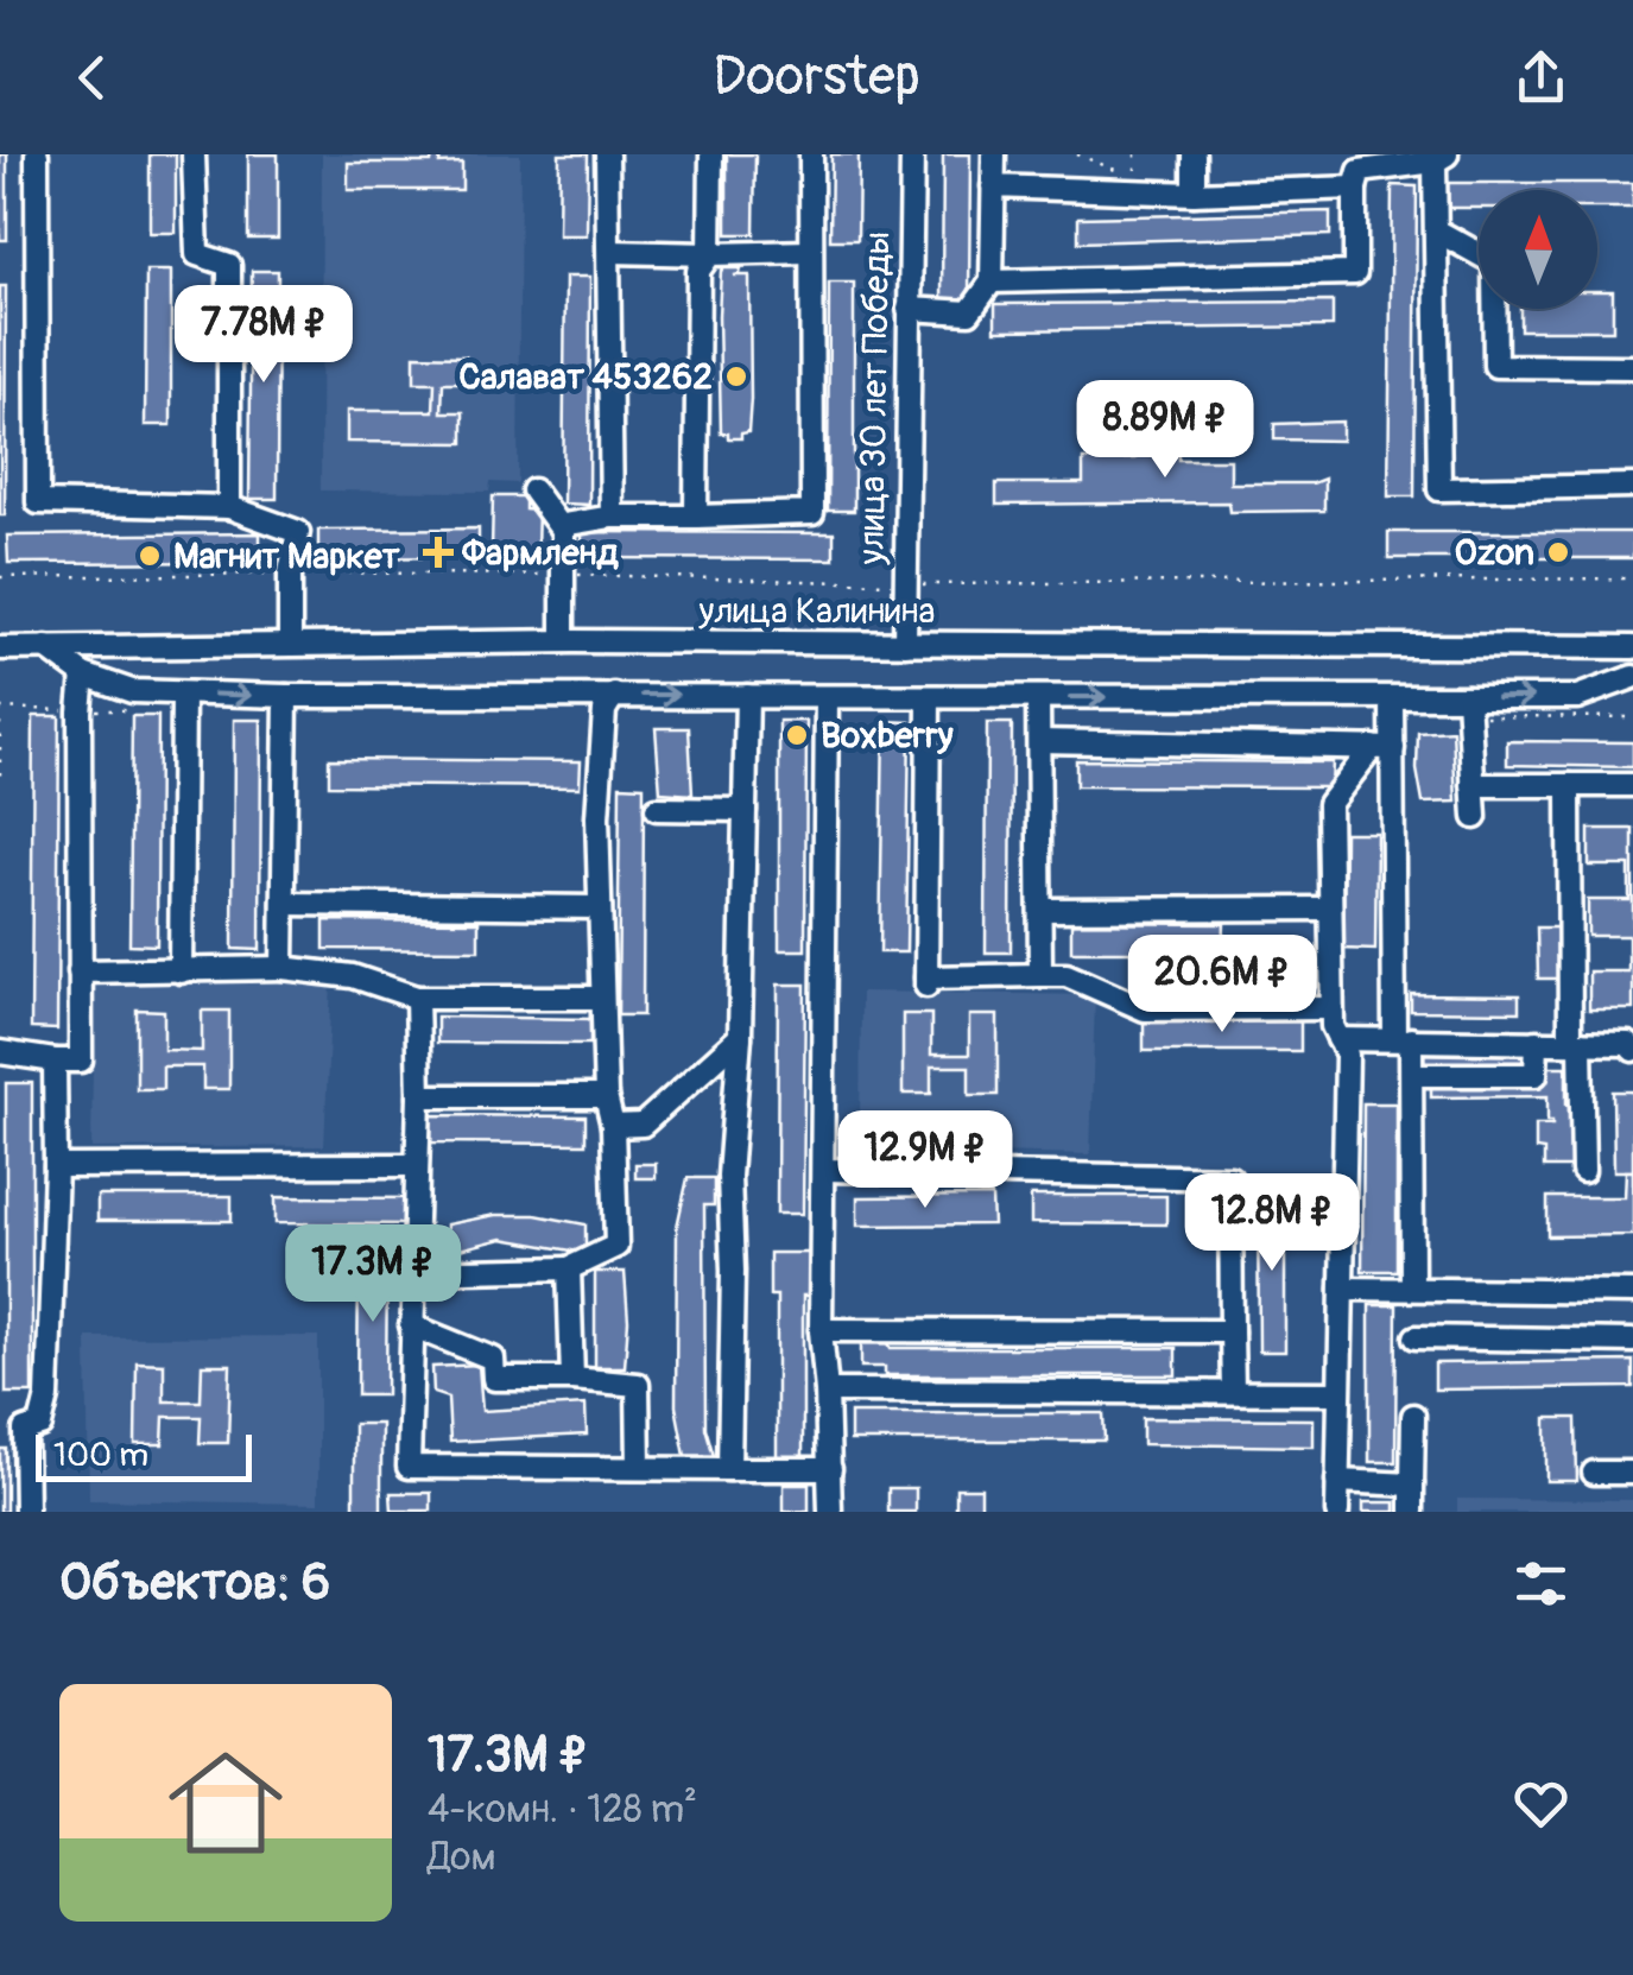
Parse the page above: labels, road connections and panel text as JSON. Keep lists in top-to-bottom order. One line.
{"streets":{"street":["улица 30 лет Победы","улица Калинина"]},"crossings":[["улица 30 лет Победы","улица Калинина"]],"places":{"other":["Салават 453262","Ozon","Магнит Маркет","Boxberry"],"health":["Фармленд"]},"scale_bar":"100 m","north":"top","page":{"header":"Doorstep","price":["7.78M ₽","8.89M ₽","20.6M ₽","12.9M ₽","12.8M ₽","17.3M ₽"],"scale":"100 m","heading":"Объектов: 6","list":[{"name":"17.3M ₽","note":"4-комн. · 128 m² · Дом"}]}}
